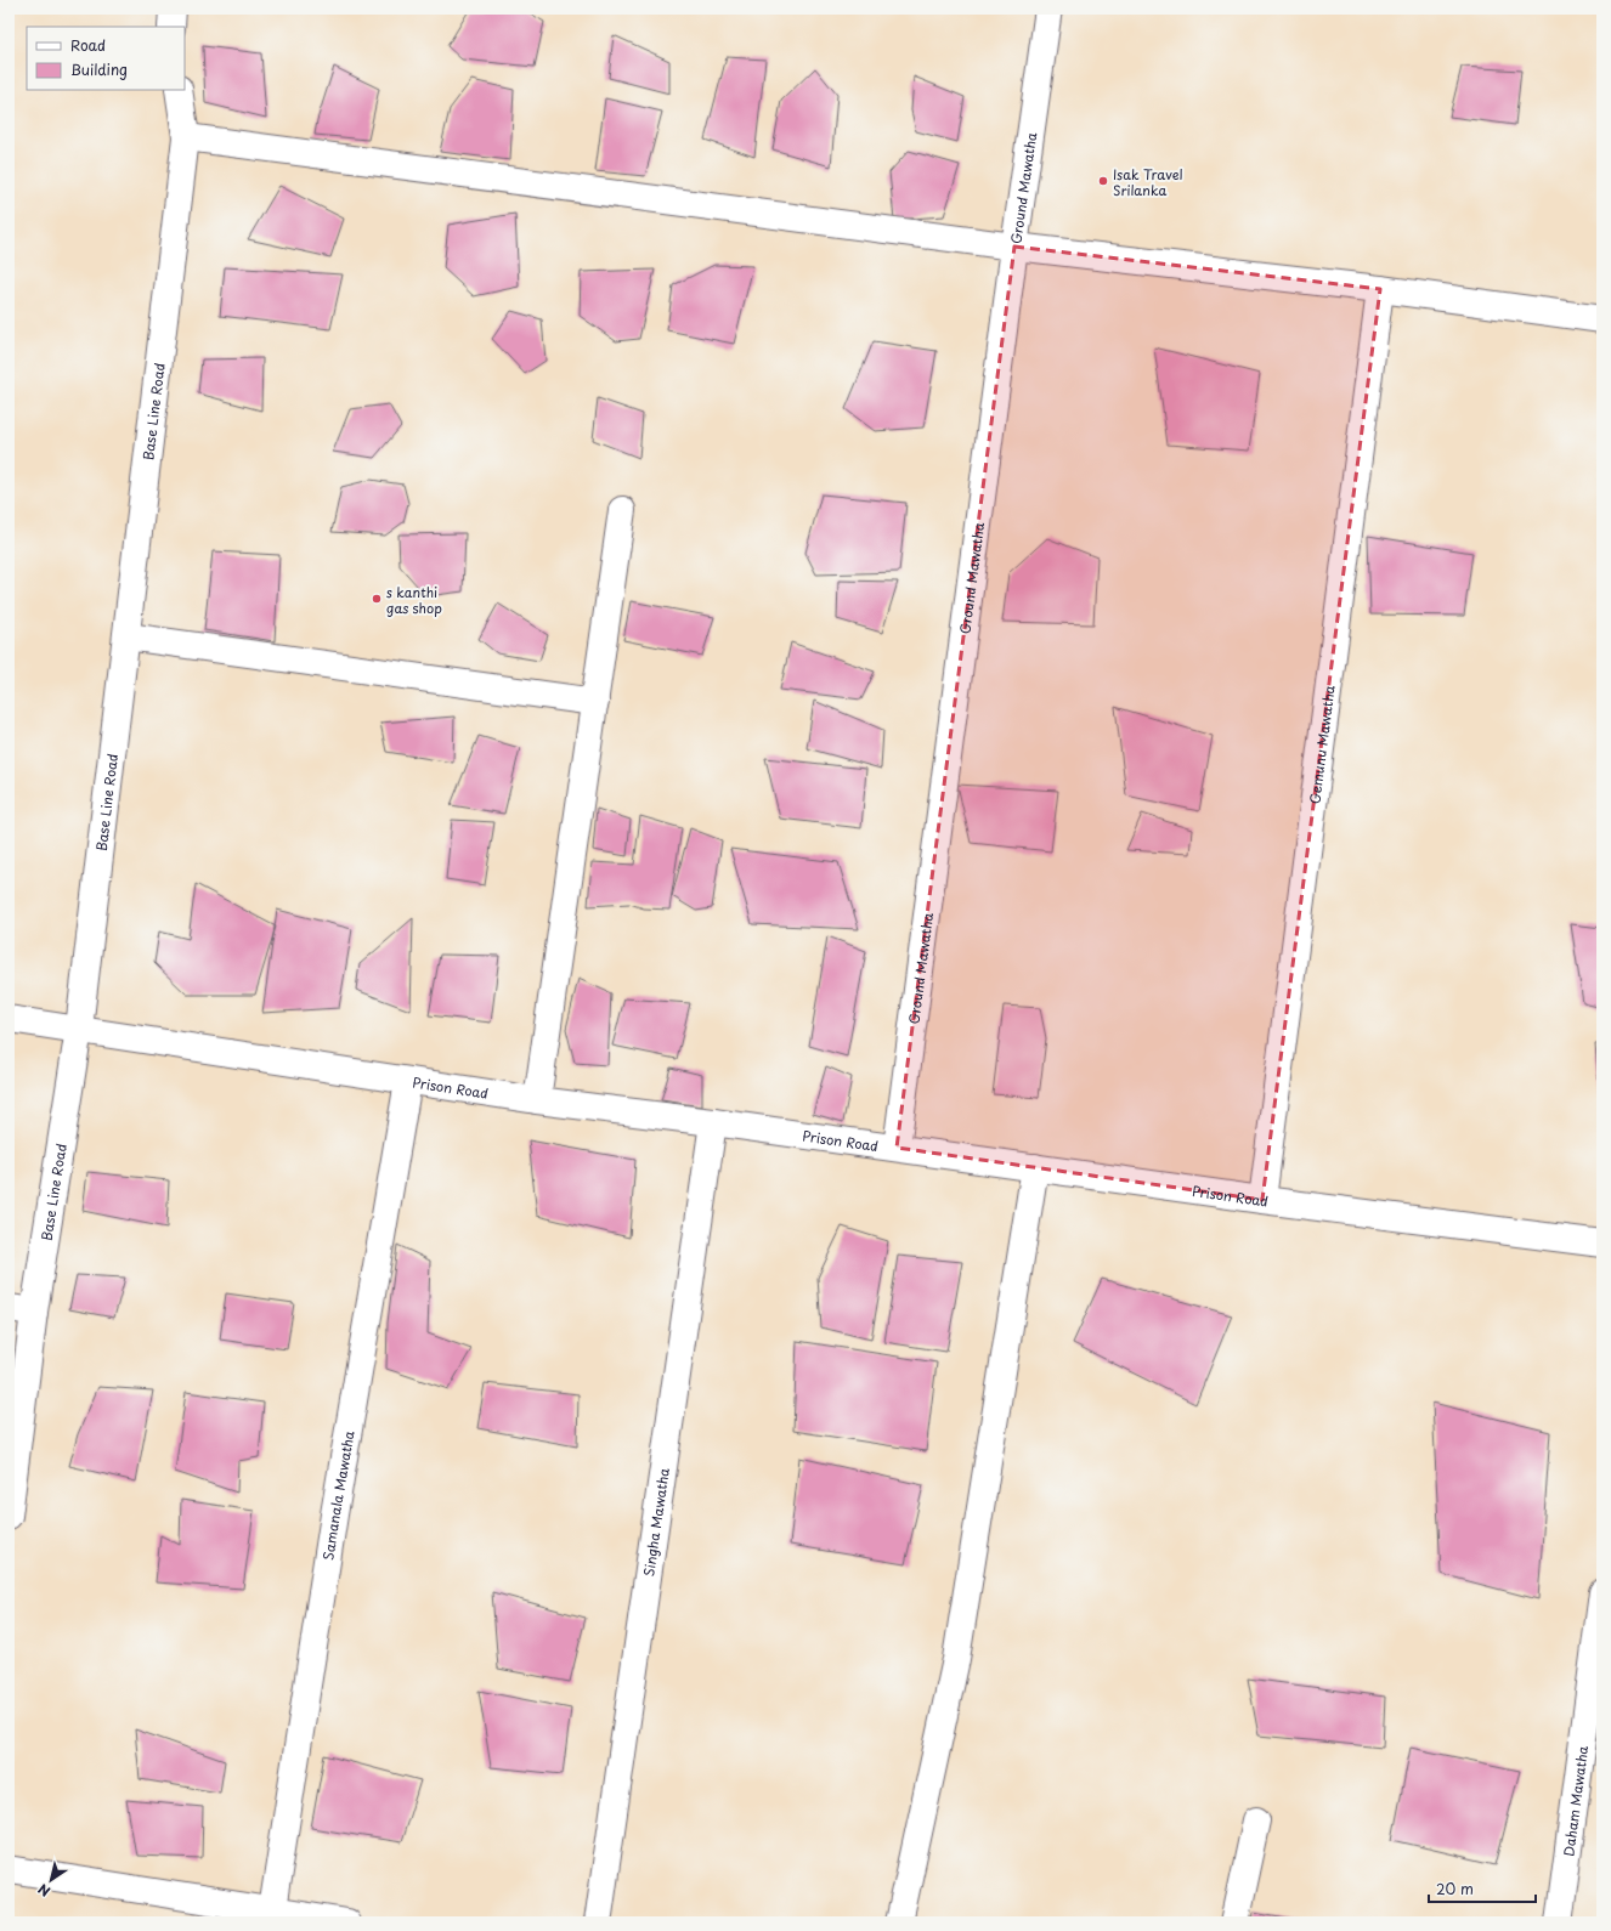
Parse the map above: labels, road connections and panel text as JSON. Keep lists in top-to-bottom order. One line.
{"streets":{"street":["Ground Mawatha","Base Line Road","Gemunu Mawatha","Prison Road","Samanala Mawatha","Singha Mawatha","Daham Mawatha"]},"crossings":[["Ground Mawatha","Prison Road"],["Base Line Road","Prison Road"],["Gemunu Mawatha","Prison Road"],["Prison Road","Samanala Mawatha"],["Prison Road","Singha Mawatha"]],"places":["Isak Travel Srilanka","s kanthi gas shop"],"legend":["Road","Building"],"scale_bar":"20 m","north":"bottom left"}
